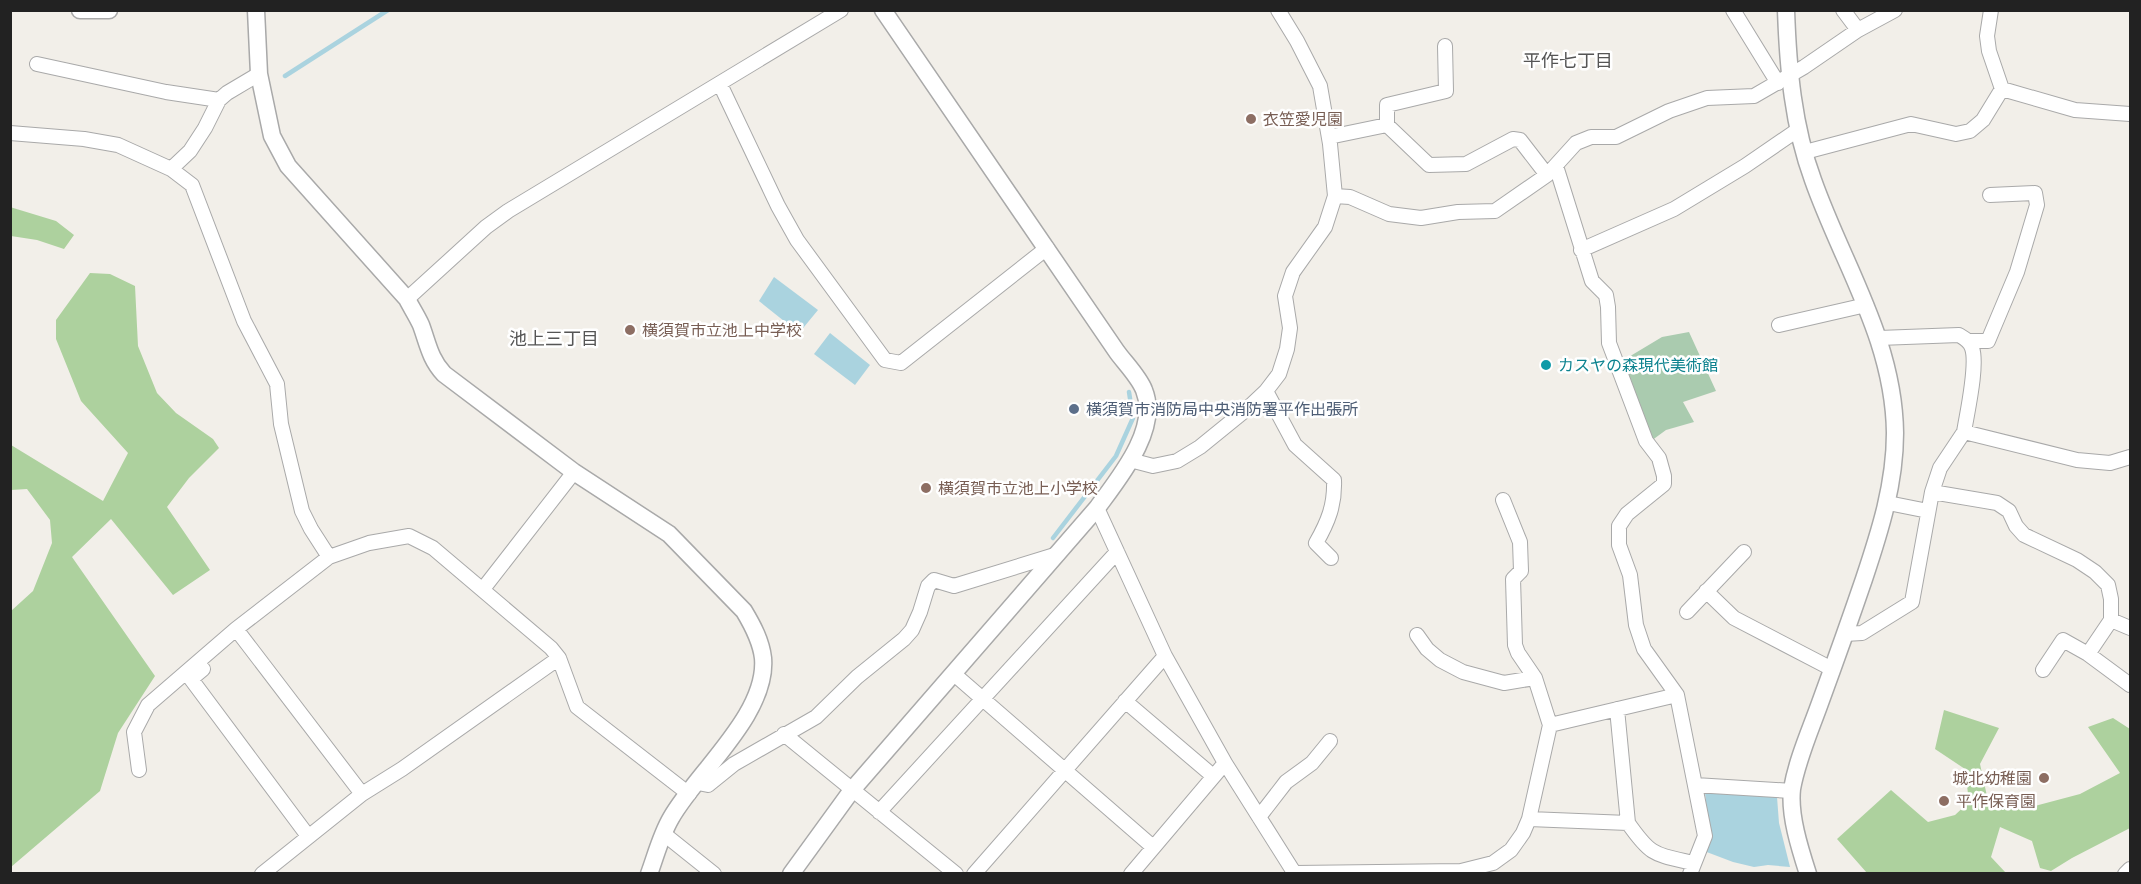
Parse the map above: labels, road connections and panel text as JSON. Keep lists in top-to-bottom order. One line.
{"districts":["平作七丁目","池上三丁目"],"places":["衣笠愛児園","横須賀市立池上中学校","カスヤの森現代美術館","横須賀市消防局中央消防署平作出張所","横須賀市立池上小学校","城北幼稚園","平作保育園"]}
